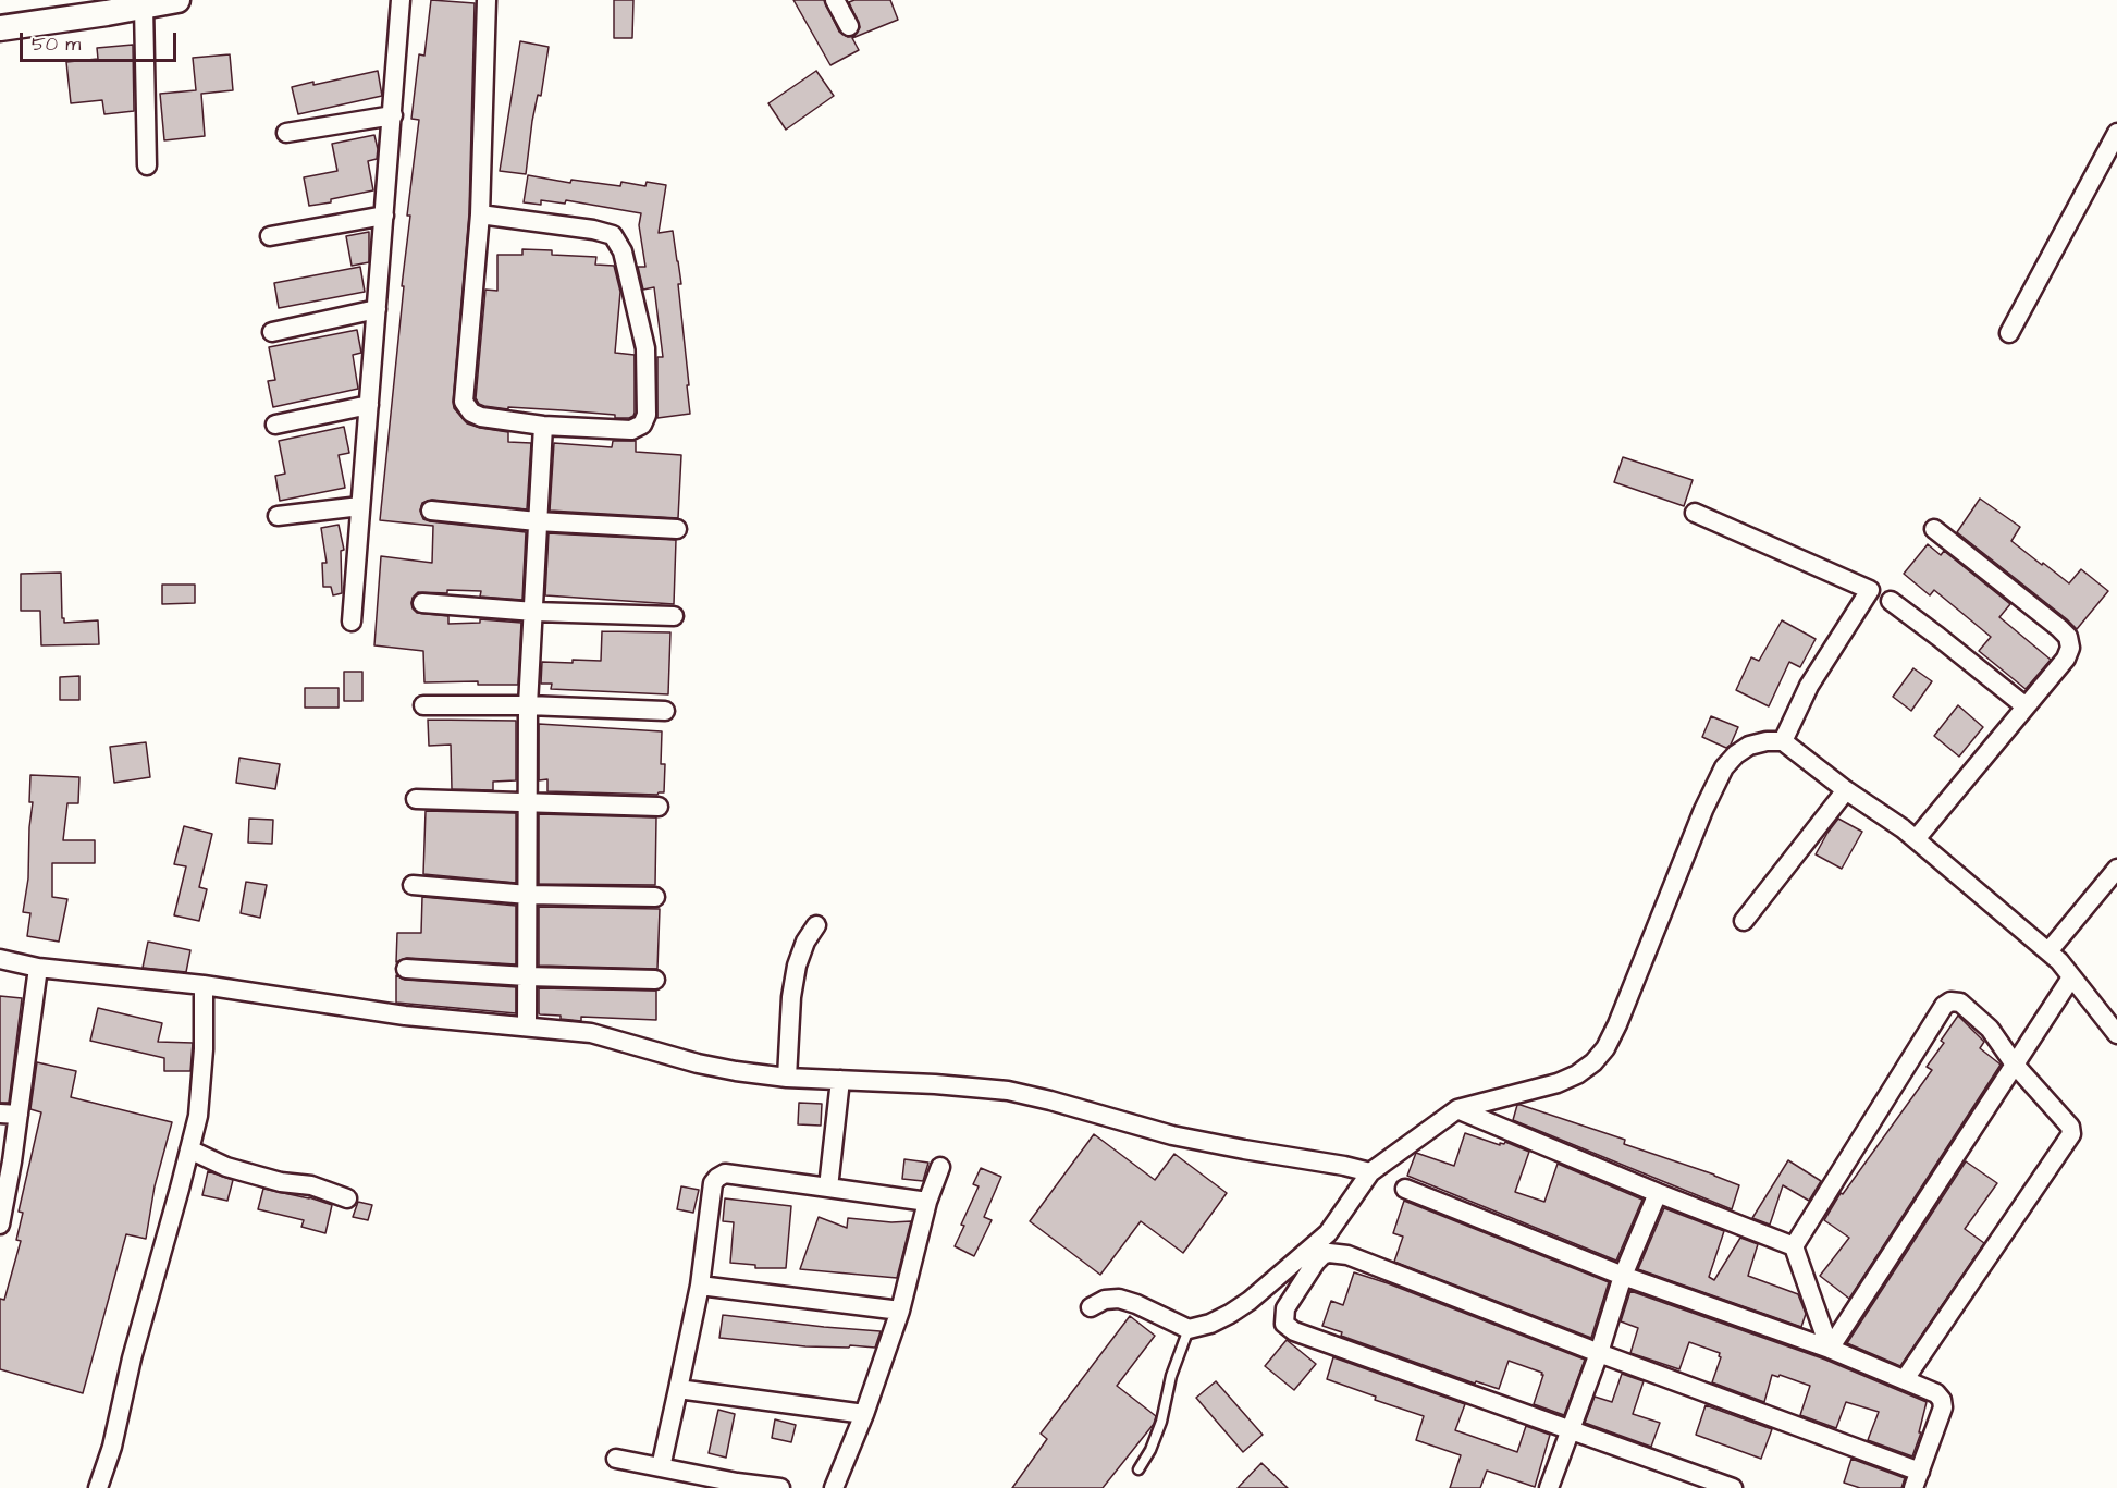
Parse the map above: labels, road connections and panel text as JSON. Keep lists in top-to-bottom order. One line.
{"scale_bar":"50 m"}
